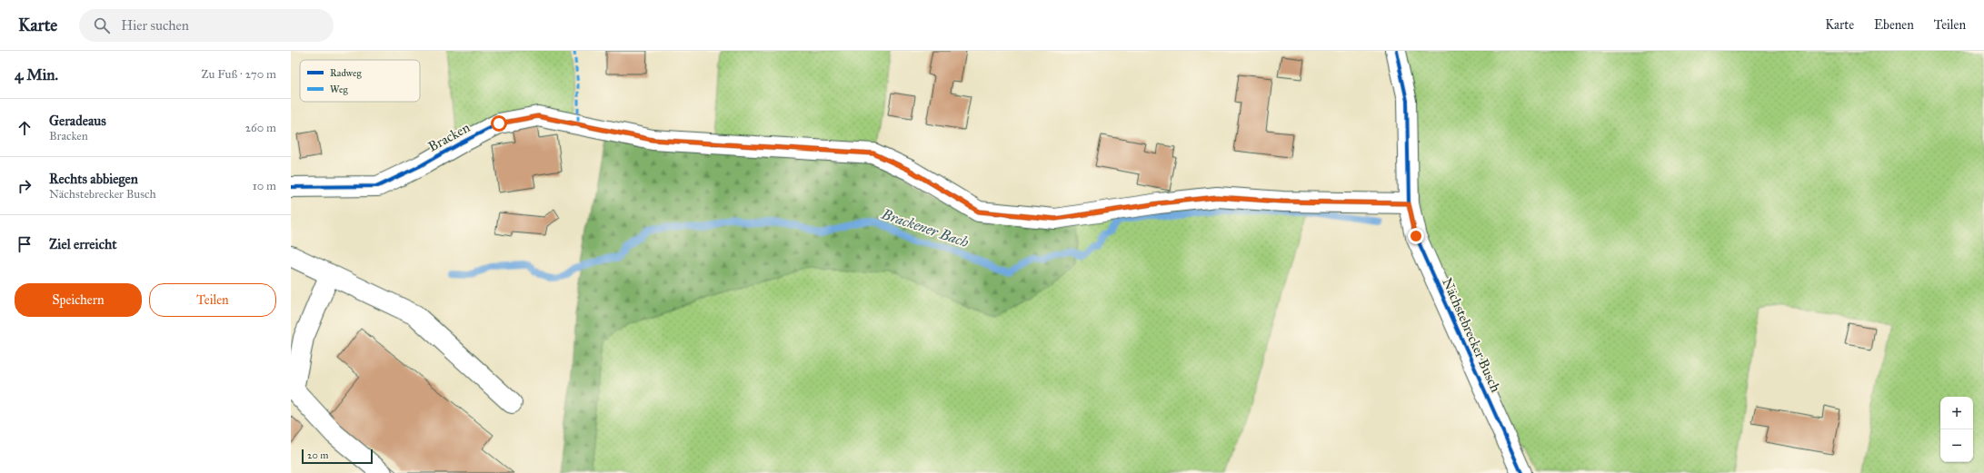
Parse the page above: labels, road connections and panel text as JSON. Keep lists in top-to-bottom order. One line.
{"streets":{"street":["Bracken","Nächstebrecker Busch"]},"crossings":[["Bracken","Nächstebrecker Busch"]],"water":["Brackener Bach"],"legend":["Radweg","Weg"],"scale_bar":"20 m","page":{"header":"Karte","search":"Hier suchen","nav":["Karte","Ebenen","Teilen"],"heading":["4 Min.","Zu Fuß · 270 m"],"list":[["Geradeaus","Bracken","260 m"],["Rechts abbiegen","Nächstebrecker Busch","10 m"],"Ziel erreicht"],"buttons":["Speichern","Teilen"],"map_buttons":["+","−"],"scale":"20 m"}}
